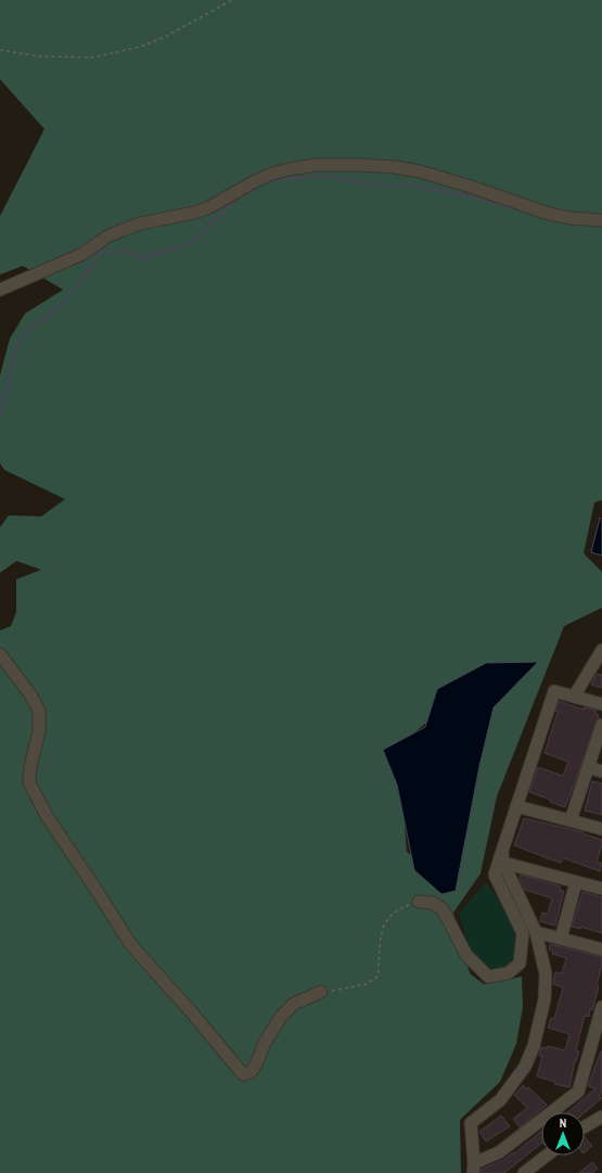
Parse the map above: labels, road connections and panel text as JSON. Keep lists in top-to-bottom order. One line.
{"north":"top"}
